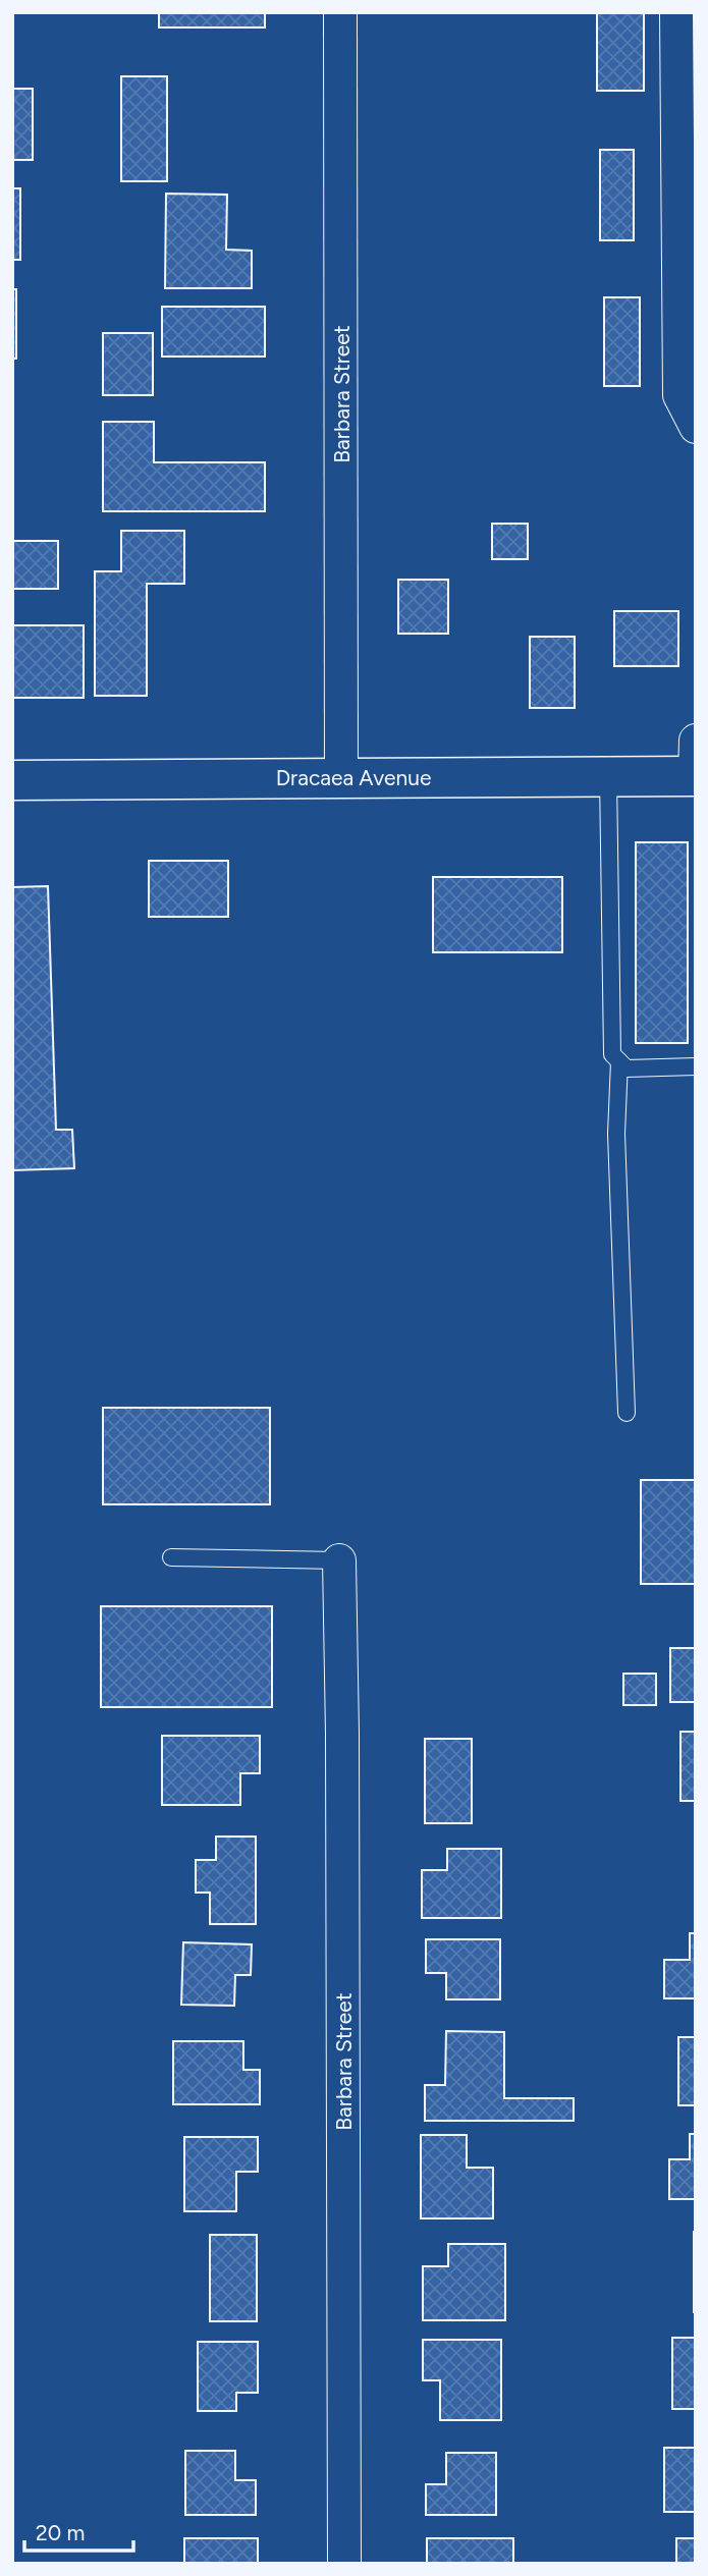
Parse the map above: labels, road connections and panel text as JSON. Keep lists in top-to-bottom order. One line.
{"streets":{"street":["Barbara Street","Dracaea Avenue"]},"crossings":[["Barbara Street","Dracaea Avenue"]],"scale_bar":"20 m"}
